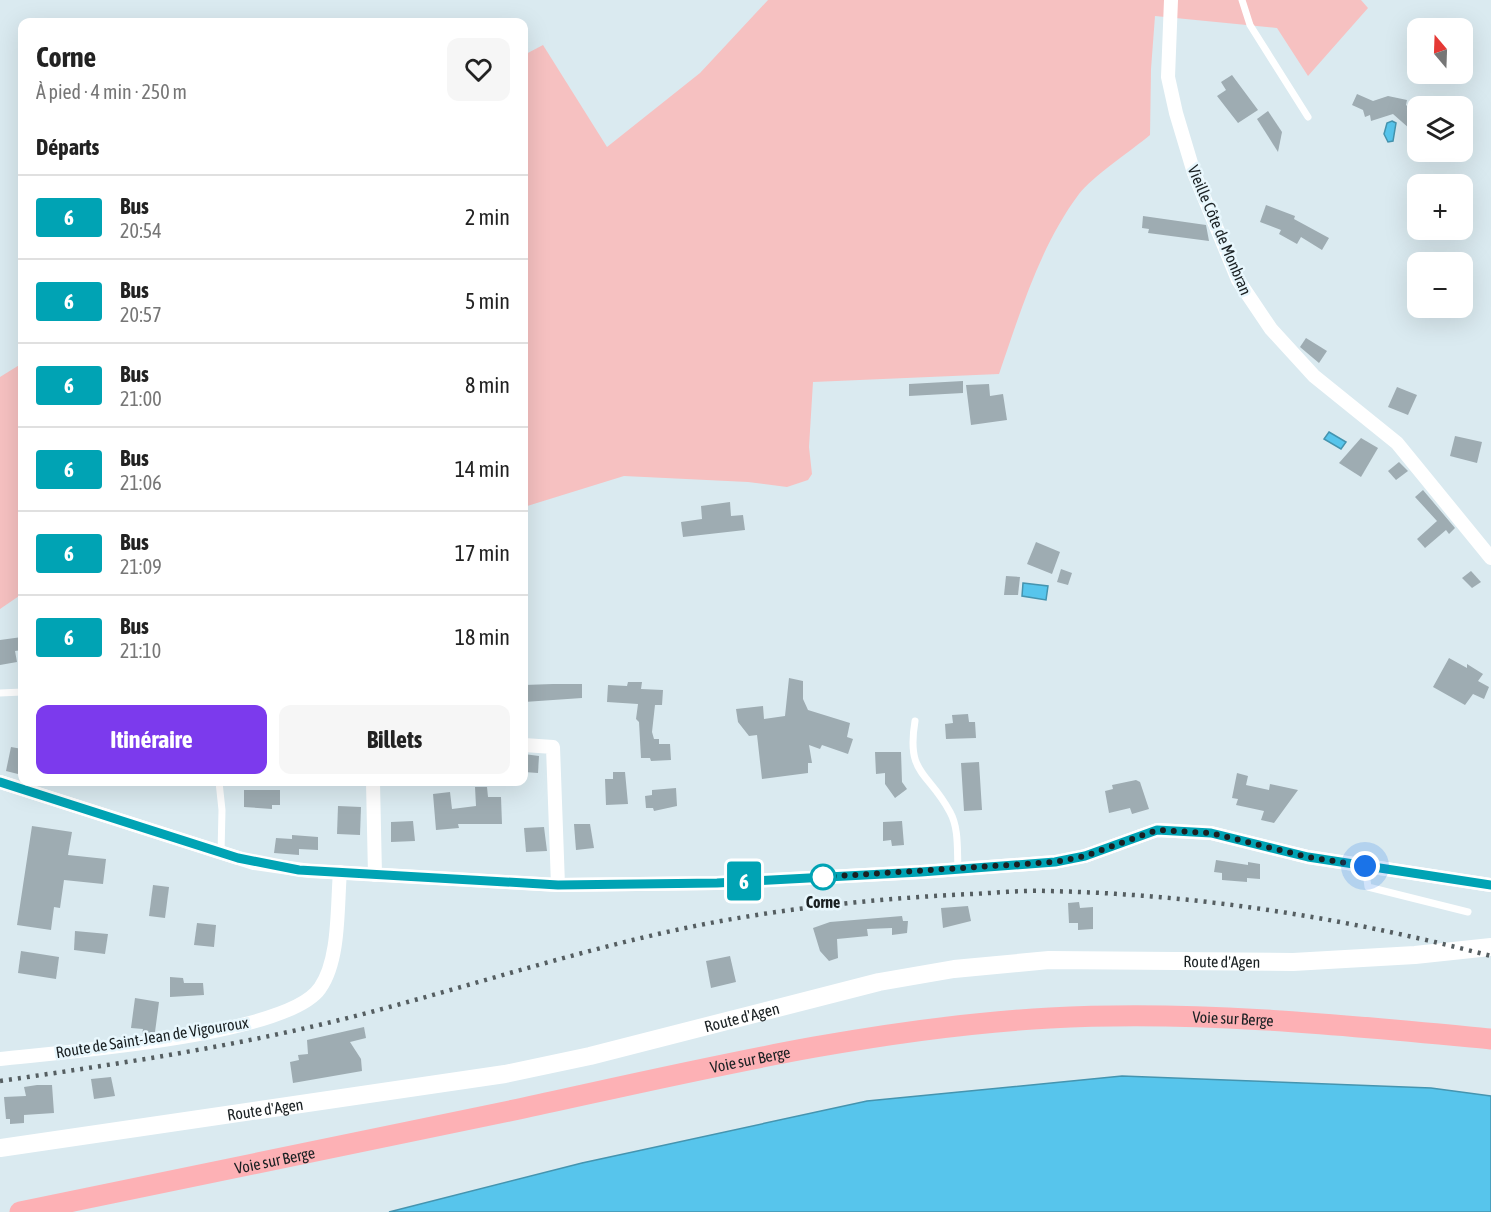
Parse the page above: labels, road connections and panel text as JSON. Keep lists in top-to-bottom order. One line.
{"streets":{"main road":["Route d'Agen","Voie sur Berge"],"street":["Vieille Côte de Monbran","Route de Saint-Jean de Vigouroux"]},"places":["Corne"],"lines":["bus line 6"],"north":"top","page":{"on_map":"6","map_buttons":["+","−"],"heading":[["Corne","À pied · 4 min · 250 m"],"Départs"],"list":[{"mark":"6","name":"Bus","note":"20:54","value":"2 min"},{"mark":"6","name":"Bus","note":"20:57","value":"5 min"},{"mark":"6","name":"Bus","note":"21:00","value":"8 min"},{"mark":"6","name":"Bus","note":"21:06","value":"14 min"},{"mark":"6","name":"Bus","note":"21:09","value":"17 min"},{"mark":"6","name":"Bus","note":"21:10","value":"18 min"}],"buttons":["Itinéraire","Billets"]}}
